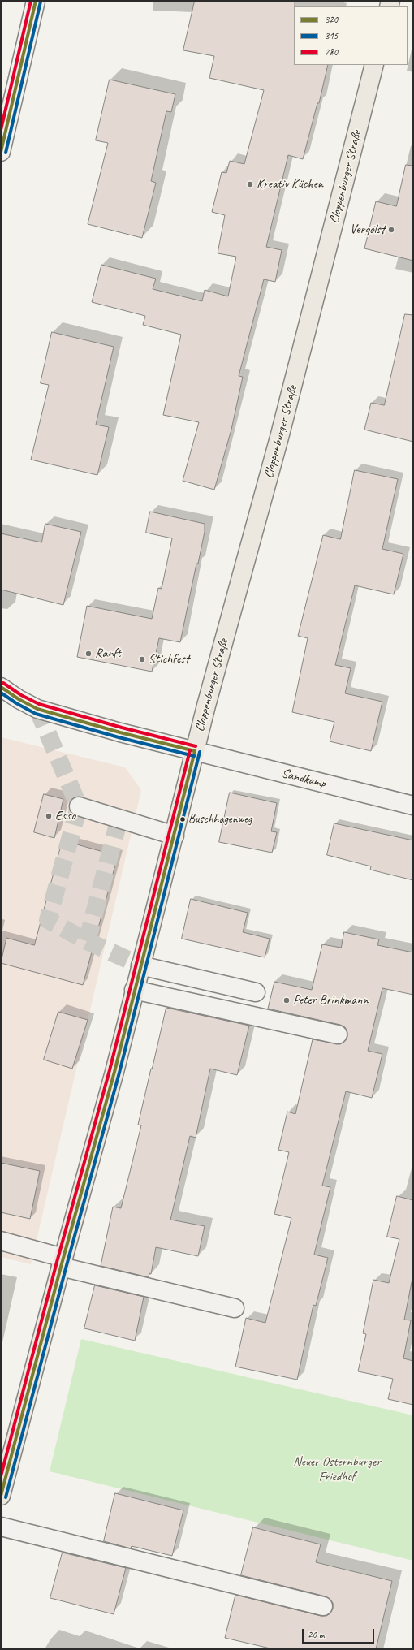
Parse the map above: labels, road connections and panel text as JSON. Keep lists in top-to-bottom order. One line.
{"streets":{"main road":["Cloppenburger Straße"],"street":["Sandkamp"]},"crossings":[["Cloppenburger Straße","Sandkamp"]],"parks":["Neuer Osternburger Friedhof"],"places":["Kreativ Küchen","Vergölst","Ranft","Stichfest","Esso","Buschhagenweg","Peter Brinkmann"],"lines":["transit line 320","transit line 280","transit line 315"],"legend":["320","315","280"],"scale_bar":"20 m"}
